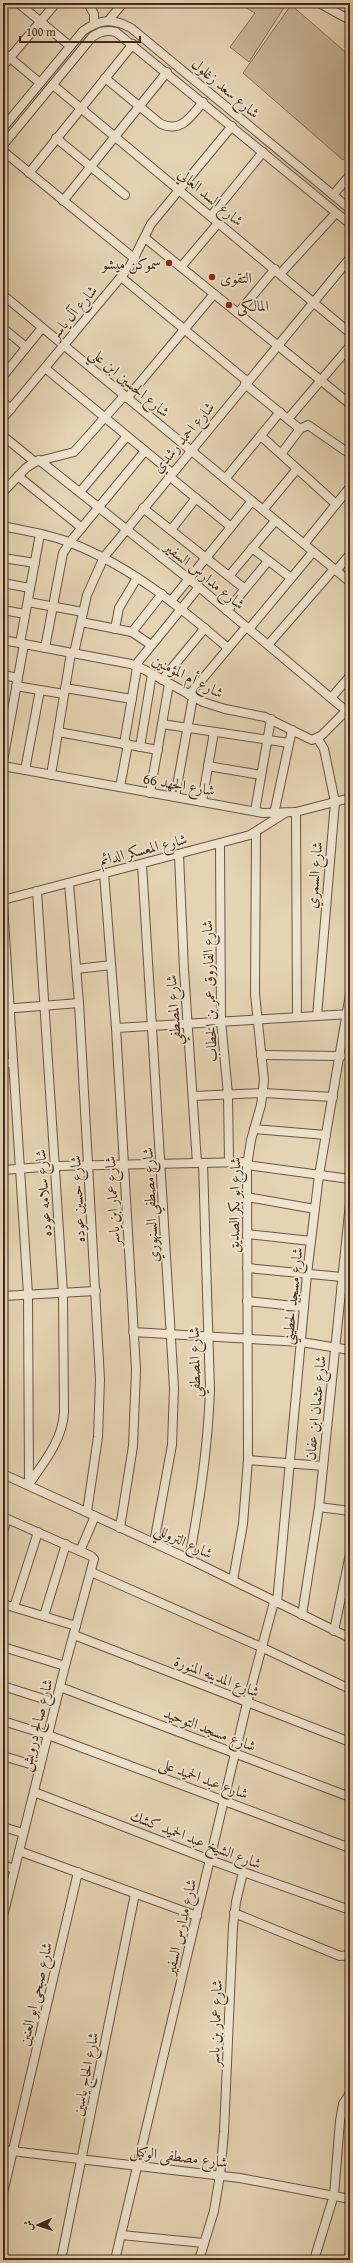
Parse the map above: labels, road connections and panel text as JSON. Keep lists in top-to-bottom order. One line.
{"streets":{"street":["شارع سعد زغلول","شارع السد العالي","شارع آل ياسر","شارع الحسين ابن علي","شارع احمد رشدي","شارع مدارس السفير","شارع أم المؤمنين","شارع الجهد 66","شارع المعسكر الدائم","شارع السمري","شارع الفاروق عمر بن الخطاب","شارع المصطفي","شارع سلامه عوده","شارع حسين عوده","شارع عمار ابن ياسر","شارع مصطفي السنهوري","شارع ابو بكر الصديق","شارع مسجد الحطيني","شارع عثمان ابن عفان","شارع التروللي","شارع المدينه المنورة","شارع صالح درويش","شارع مسجد التوحيد","شارع عبد الحميد على","شارع الشيخ عبد الحميد كشك","شارع صبحى ابو العنين","شارع عمار بن ياسر","شارع الحاج ياسين","شارع مصطفى الوكيل"]},"crossings":[["شارع سعد زغلول","شارع السد العالي"],["شارع سعد زغلول","شارع آل ياسر"],["شارع السد العالي","شارع آل ياسر"],["شارع السد العالي","شارع احمد رشدي"],["شارع آل ياسر","شارع الحسين ابن علي"],["شارع الحسين ابن علي","شارع احمد رشدي"],["شارع احمد رشدي","شارع مدارس السفير"],["شارع احمد رشدي","شارع أم المؤمنين"],["شارع احمد رشدي","شارع الجهد 66"],["شارع مدارس السفير","شارع مسجد الحطيني"],["شارع مدارس السفير","شارع التروللي"],["شارع مدارس السفير","شارع المدينه المنورة"],["شارع مدارس السفير","شارع مسجد التوحيد"],["شارع مدارس السفير","شارع عبد الحميد على"],["شارع مدارس السفير","شارع الشيخ عبد الحميد كشك"],["شارع مدارس السفير","شارع مصطفى الوكيل"],["شارع أم المؤمنين","شارع السمري"],["شارع الجهد 66","شارع المعسكر الدائم"],["شارع الجهد 66","شارع السمري"],["شارع المعسكر الدائم","شارع الفاروق عمر بن الخطاب"],["شارع المعسكر الدائم","شارع المصطفي"],["شارع المعسكر الدائم","شارع سلامه عوده"],["شارع المعسكر الدائم","شارع حسين عوده"],["شارع المعسكر الدائم","شارع عمار ابن ياسر"],["شارع المعسكر الدائم","شارع مصطفي السنهوري"],["شارع المعسكر الدائم","شارع ابو بكر الصديق"],["شارع المصطفي","شارع التروللي"],["شارع سلامه عوده","شارع التروللي"],["شارع حسين عوده","شارع التروللي"],["شارع عمار ابن ياسر","شارع التروللي"],["شارع مصطفي السنهوري","شارع التروللي"],["شارع ابو بكر الصديق","شارع التروللي"],["شارع مسجد الحطيني","شارع التروللي"],["شارع عثمان ابن عفان","شارع التروللي"],["شارع المدينه المنورة","شارع صالح درويش"],["شارع صالح درويش","شارع مسجد التوحيد"],["شارع صالح درويش","شارع عبد الحميد على"],["شارع صالح درويش","شارع الشيخ عبد الحميد كشك"],["شارع الشيخ عبد الحميد كشك","شارع عمار بن ياسر"],["شارع صبحى ابو العنين","شارع مصطفى الوكيل"],["شارع عمار بن ياسر","شارع مصطفى الوكيل"],["شارع الحاج ياسين","شارع مصطفى الوكيل"]],"places":["سموكن ميشو","التقوى","المالكى"],"scale_bar":"100 m","north":"left"}
